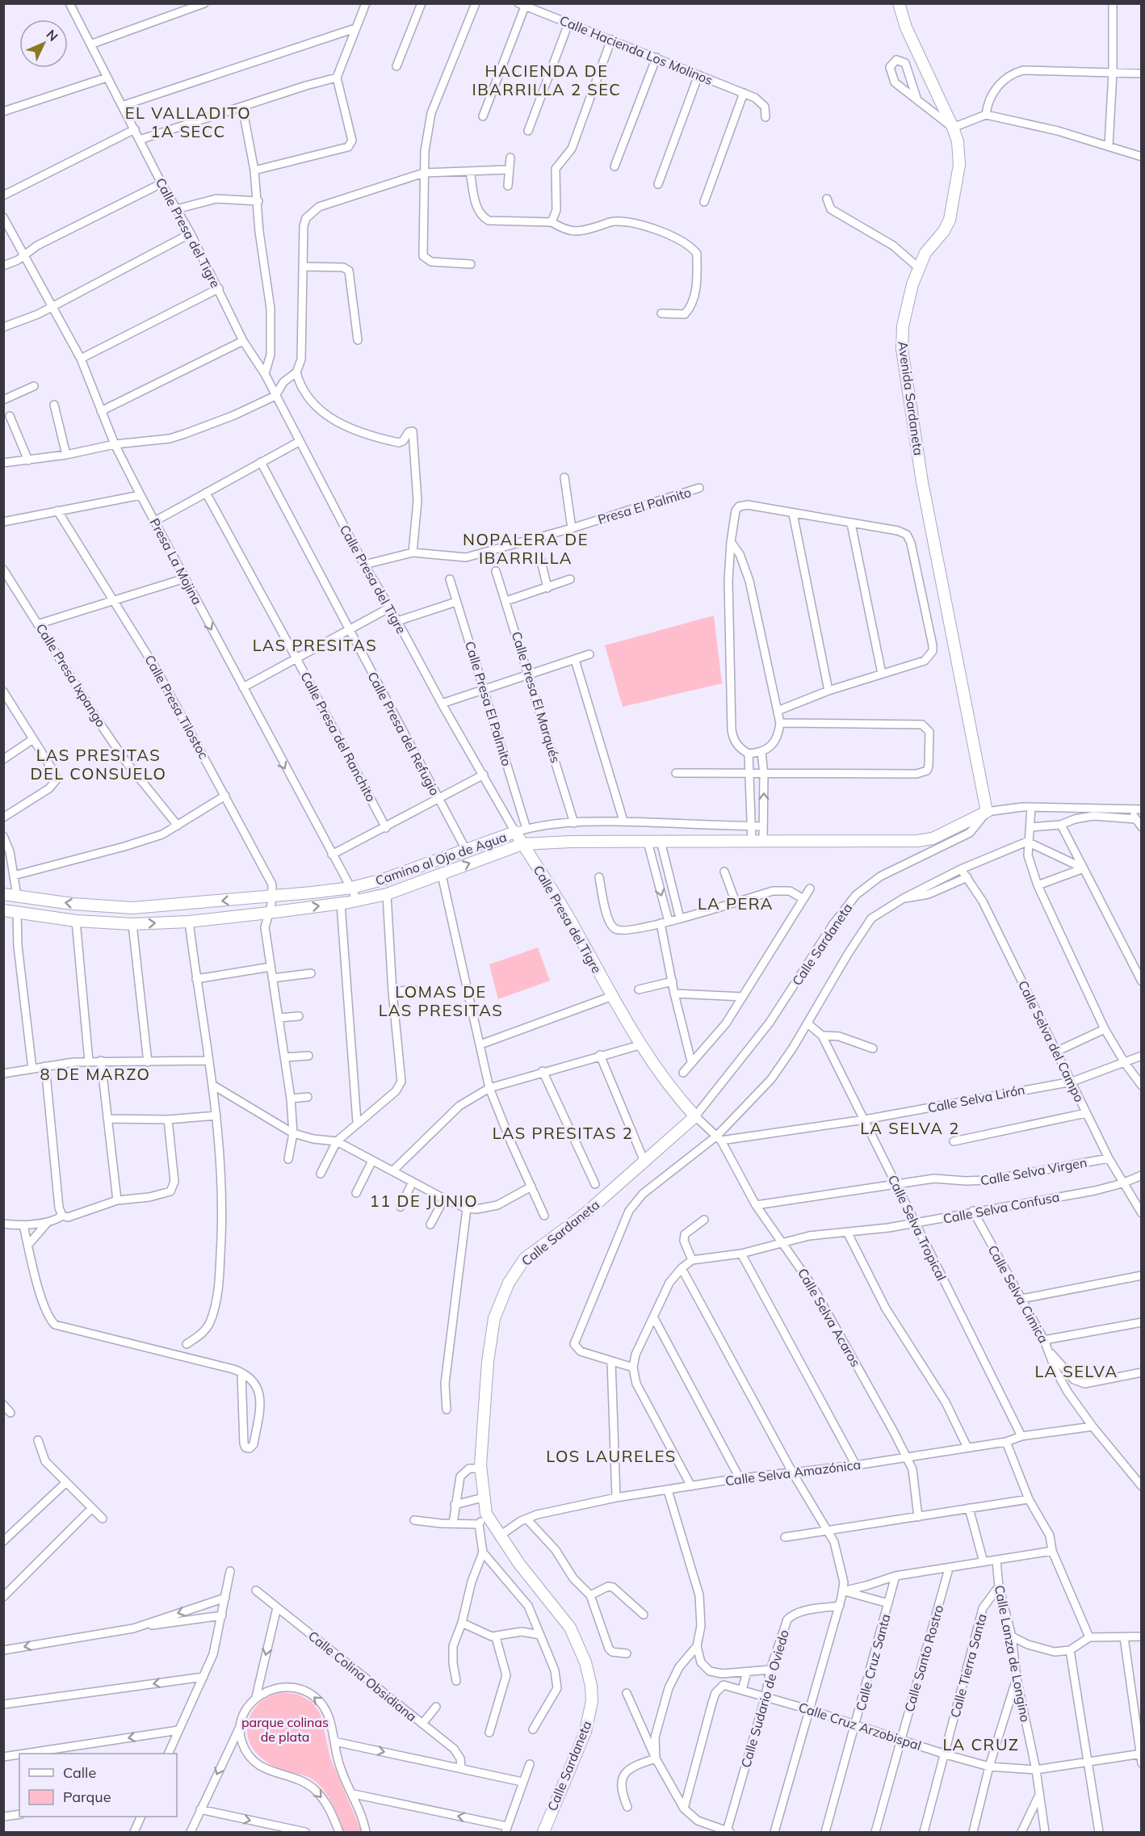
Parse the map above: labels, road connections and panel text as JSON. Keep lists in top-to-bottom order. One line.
{"streets":{"street":["Calle Hacienda Los Molinos","Calle Presa del Tigre","Avenida Sardaneta","Presa El Palmito","Presa La Mojina","Calle Presa Ixpango","Calle Presa El Marqués","Calle Presa El Palmito","Calle Presa Tilostoc","Calle Presa del Refugio","Calle Presa del Ranchito","Camino al Ojo de Agua","Calle Sardaneta","Calle Selva del Campo","Calle Selva Lirón","Calle Selva Virgen","Calle Selva Confusa","Calle Selva Tropical","Calle Selva Cimica","Calle Selva Acaros","Calle Selva Amazónica","Calle Lanza de Longino","Calle Santo Rostro","Calle Cruz Santa","Calle Tierra Santa","Calle Colina Obsidiana","Calle Sudario de Oviedo","Calle Cruz Arzobispal"]},"crossings":[["Calle Presa del Tigre","Presa El Palmito"],["Calle Presa del Tigre","Camino al Ojo de Agua"],["Calle Presa del Tigre","Calle Sardaneta"],["Calle Presa del Tigre","Calle Selva Lirón"],["Calle Presa del Tigre","Calle Selva Acaros"],["Avenida Sardaneta","Camino al Ojo de Agua"],["Avenida Sardaneta","Calle Sardaneta"],["Presa La Mojina","Camino al Ojo de Agua"],["Calle Presa El Marqués","Camino al Ojo de Agua"],["Calle Presa El Palmito","Camino al Ojo de Agua"],["Calle Presa Tilostoc","Camino al Ojo de Agua"],["Calle Presa del Refugio","Camino al Ojo de Agua"],["Camino al Ojo de Agua","Calle Sardaneta"],["Calle Sardaneta","Calle Selva Amazónica"],["Calle Selva del Campo","Calle Selva Lirón"],["Calle Selva del Campo","Calle Selva Virgen"],["Calle Selva del Campo","Calle Selva Confusa"],["Calle Selva Lirón","Calle Selva Tropical"],["Calle Selva Lirón","Calle Selva Acaros"],["Calle Selva Virgen","Calle Selva Tropical"],["Calle Selva Virgen","Calle Selva Acaros"],["Calle Selva Confusa","Calle Selva Tropical"],["Calle Selva Confusa","Calle Selva Cimica"],["Calle Selva Confusa","Calle Selva Acaros"],["Calle Selva Tropical","Calle Selva Amazónica"],["Calle Selva Cimica","Calle Selva Amazónica"],["Calle Selva Acaros","Calle Selva Amazónica"],["Calle Lanza de Longino","Calle Tierra Santa"],["Calle Lanza de Longino","Calle Cruz Arzobispal"],["Calle Santo Rostro","Calle Cruz Arzobispal"],["Calle Cruz Santa","Calle Cruz Arzobispal"],["Calle Tierra Santa","Calle Cruz Arzobispal"],["Calle Sudario de Oviedo","Calle Cruz Arzobispal"]],"one_way":["Presa La Mojina"],"districts":["HACIENDA DE IBARRILLA 2 SEC","EL VALLADITO 1A SECC","NOPALERA DE IBARRILLA","LAS PRESITAS","LAS PRESITAS DEL CONSUELO","LA PERA","LOMAS DE LAS PRESITAS","8 DE MARZO","LA SELVA 2","LAS PRESITAS 2","11 DE JUNIO","LA SELVA","LOS LAURELES","LA CRUZ"],"parks":["parque colinas de plata"],"legend":["Calle","Parque"],"north":"top right"}
